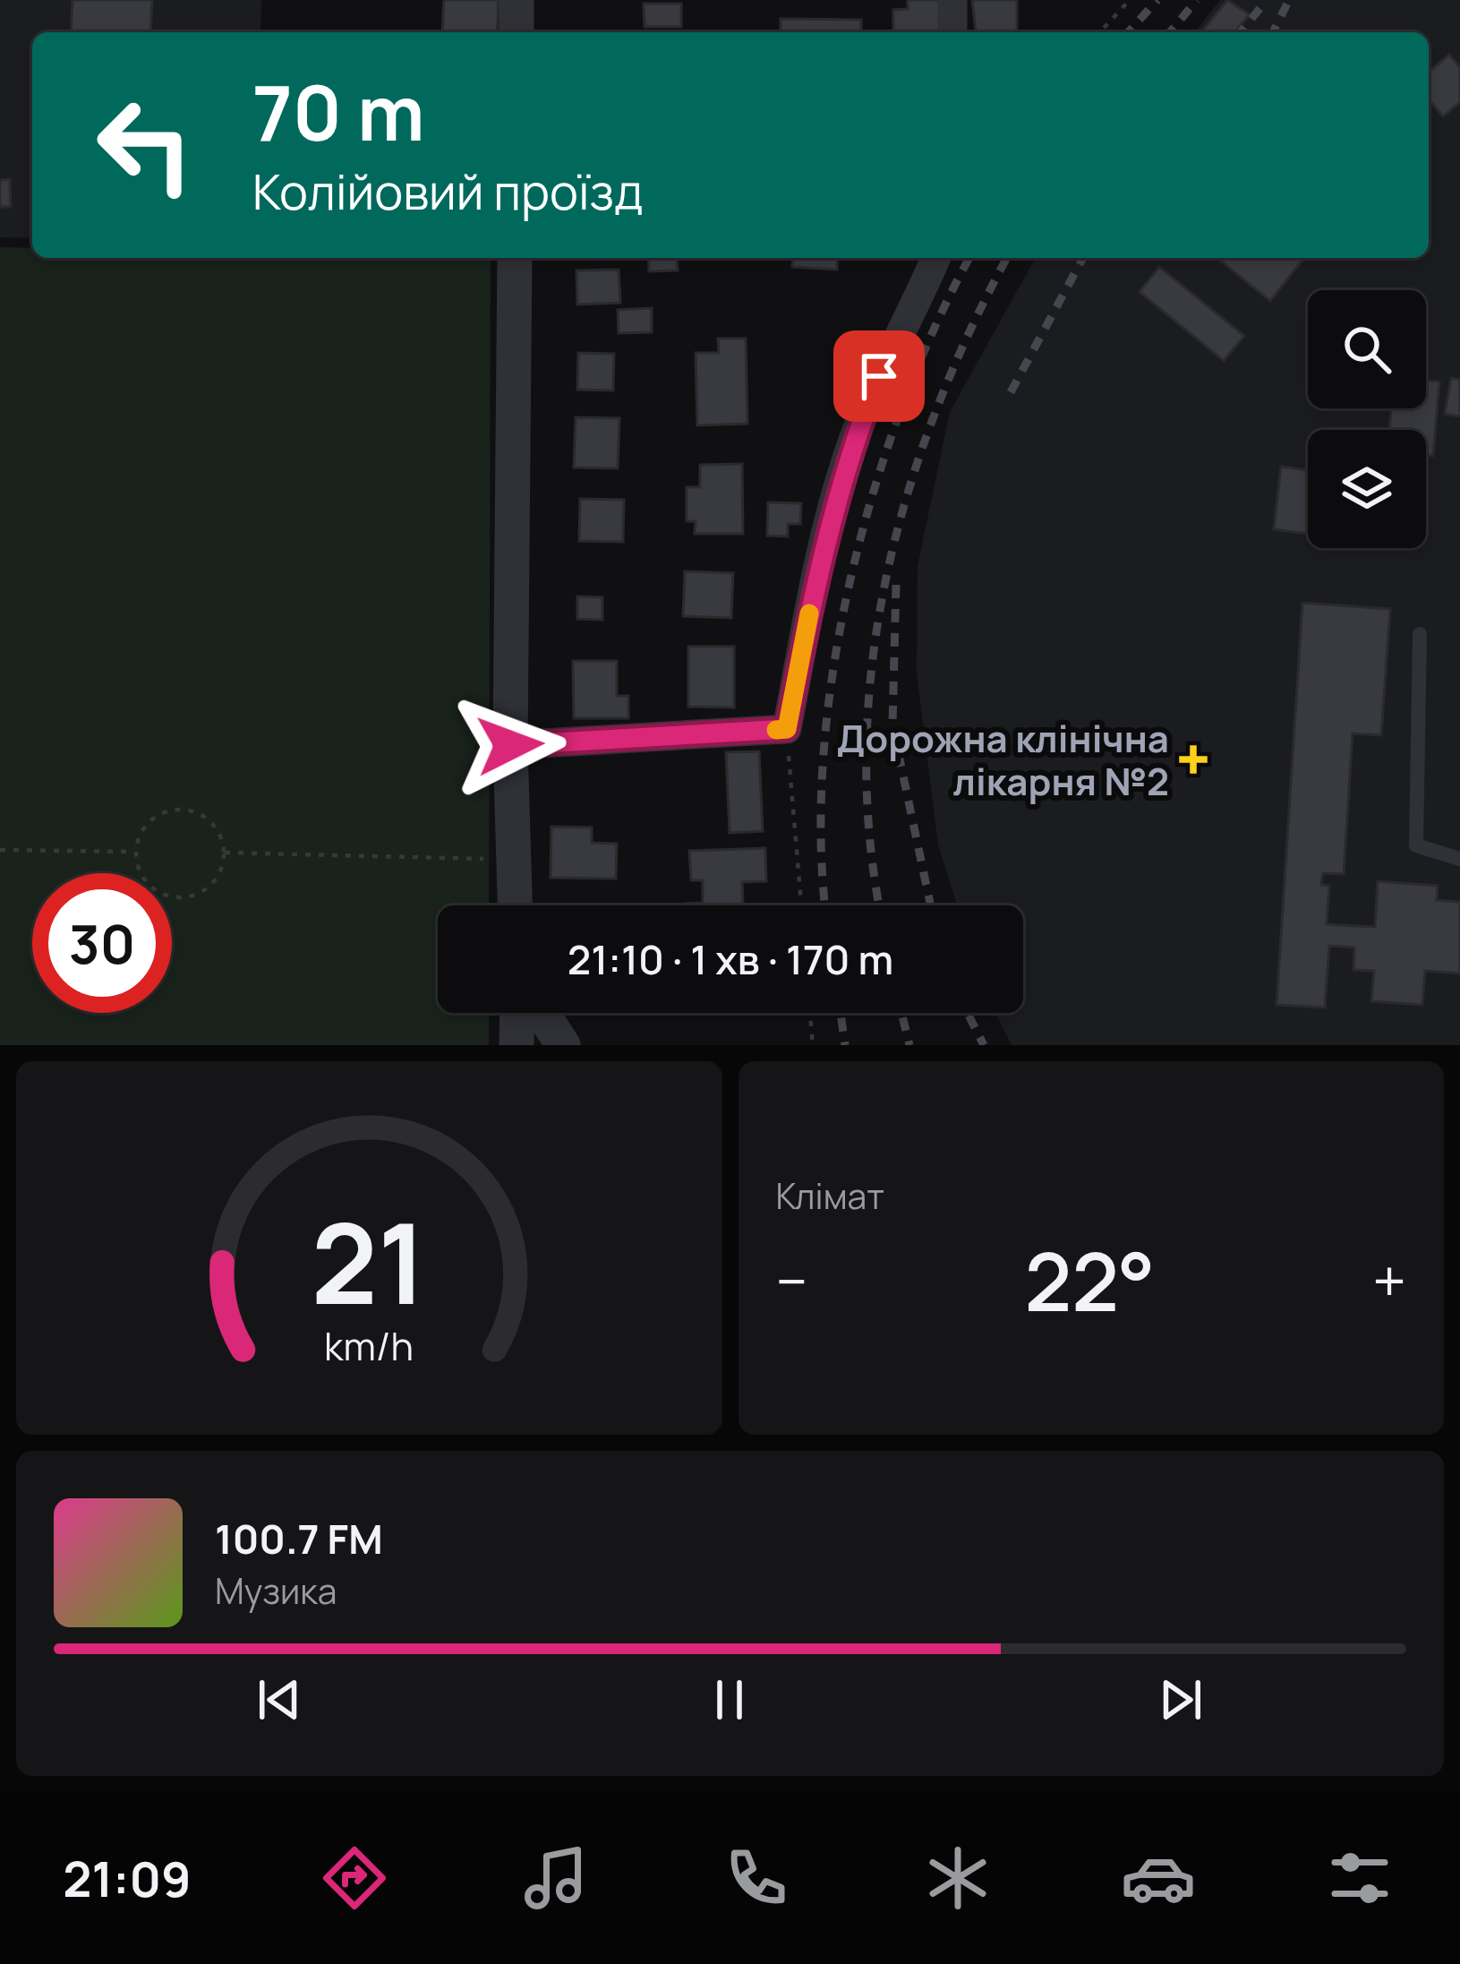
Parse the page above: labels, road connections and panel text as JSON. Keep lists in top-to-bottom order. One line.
{"places":{"health":["Дорожна клінічна лікарня №2"]},"page":{"turn":["70 m","Колійовий проїзд"],"limit":"30","trip":"21:10 · 1 хв · 170 m","tile":"Клімат","heat":["−","22°","+"],"song":["100.7 FM","Музика"],"tabs":"21:09","gauge":["21","km/h"]}}
